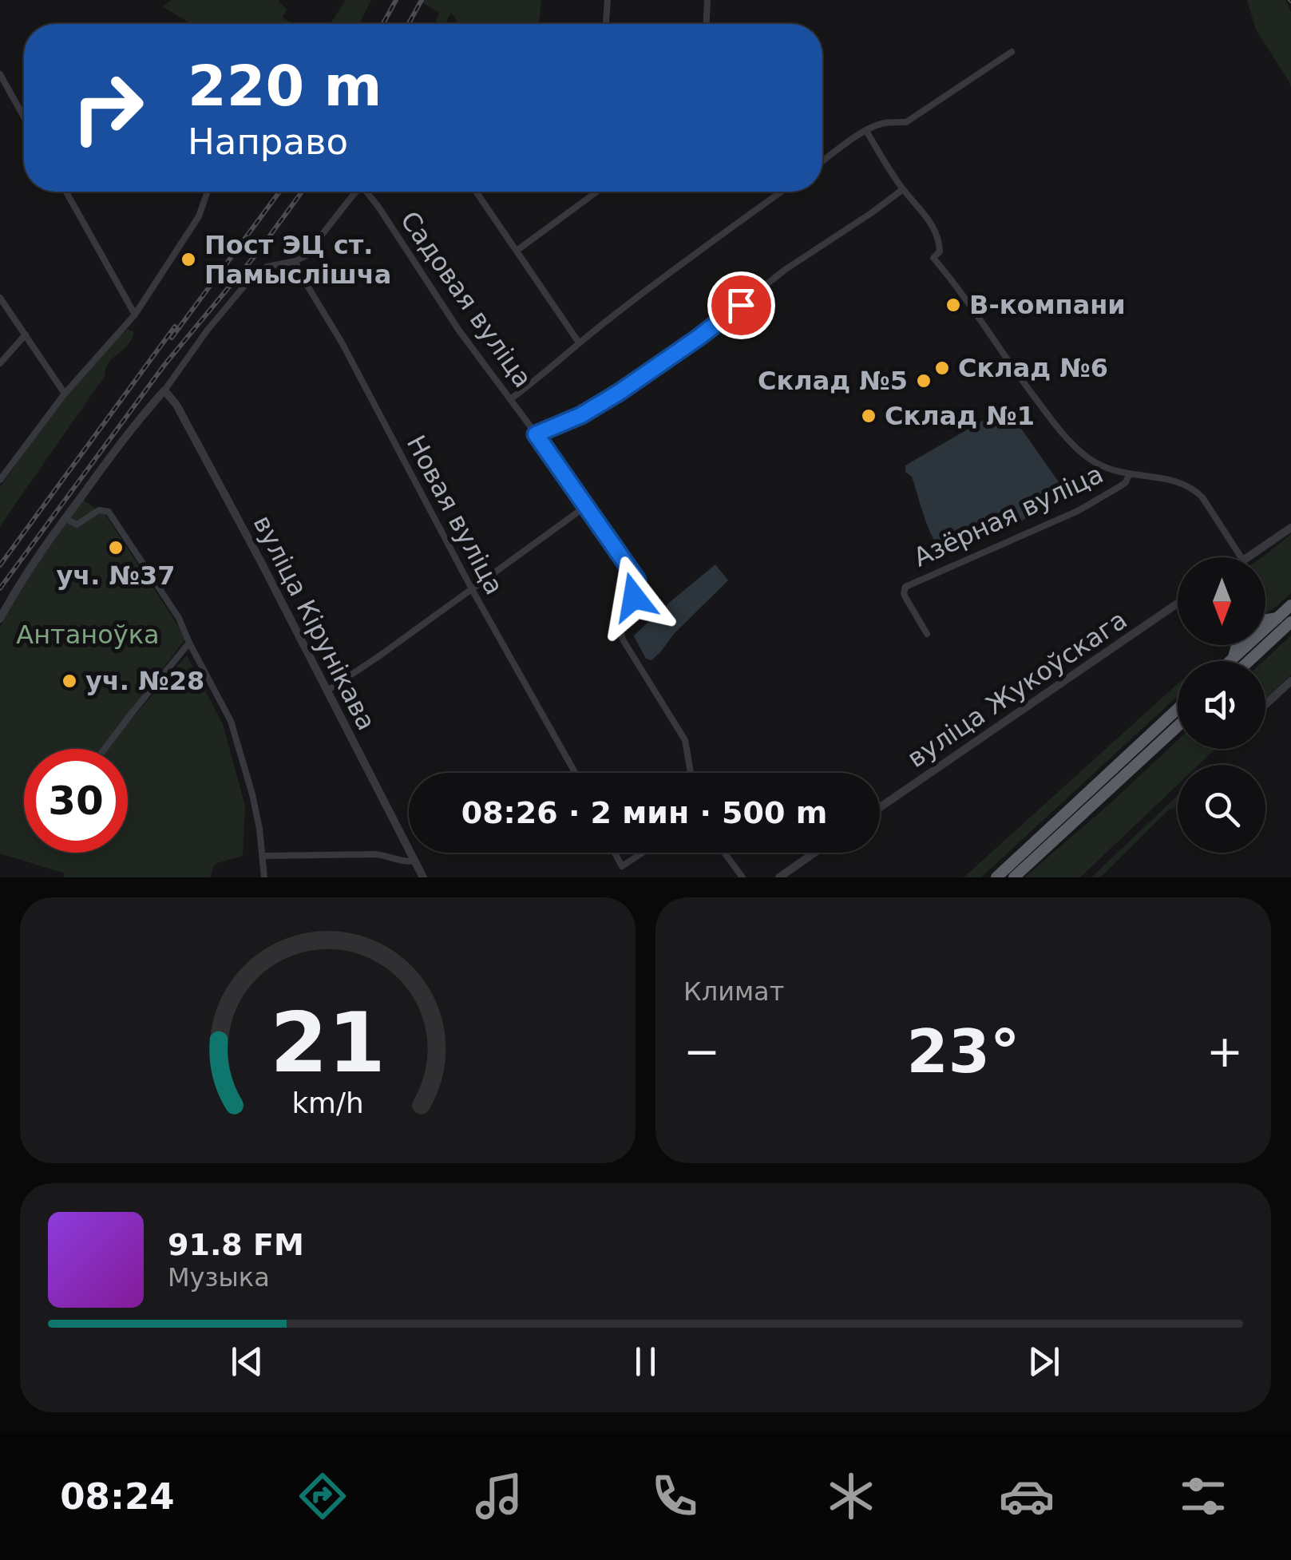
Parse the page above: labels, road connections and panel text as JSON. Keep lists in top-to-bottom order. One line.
{"streets":{"street":["Садовая вуліца","Новая вуліца","Азёрная вуліца","вуліца Кірунікава","вуліца Жукоўскага"]},"parks":["Антаноўка"],"places":["Пост ЭЦ ст. Памыслішча","В-компани","Склад №6","Склад №5","Склад №1","уч. №37","уч. №28"],"north":"bottom","page":{"turn":["220 m","Направо"],"limit":"30","trip":"08:26 · 2 мин · 500 m","tile":"Климат","heat":["−","23°","+"],"song":["91.8 FM","Музыка"],"tabs":"08:24","gauge":["21","km/h"]}}
